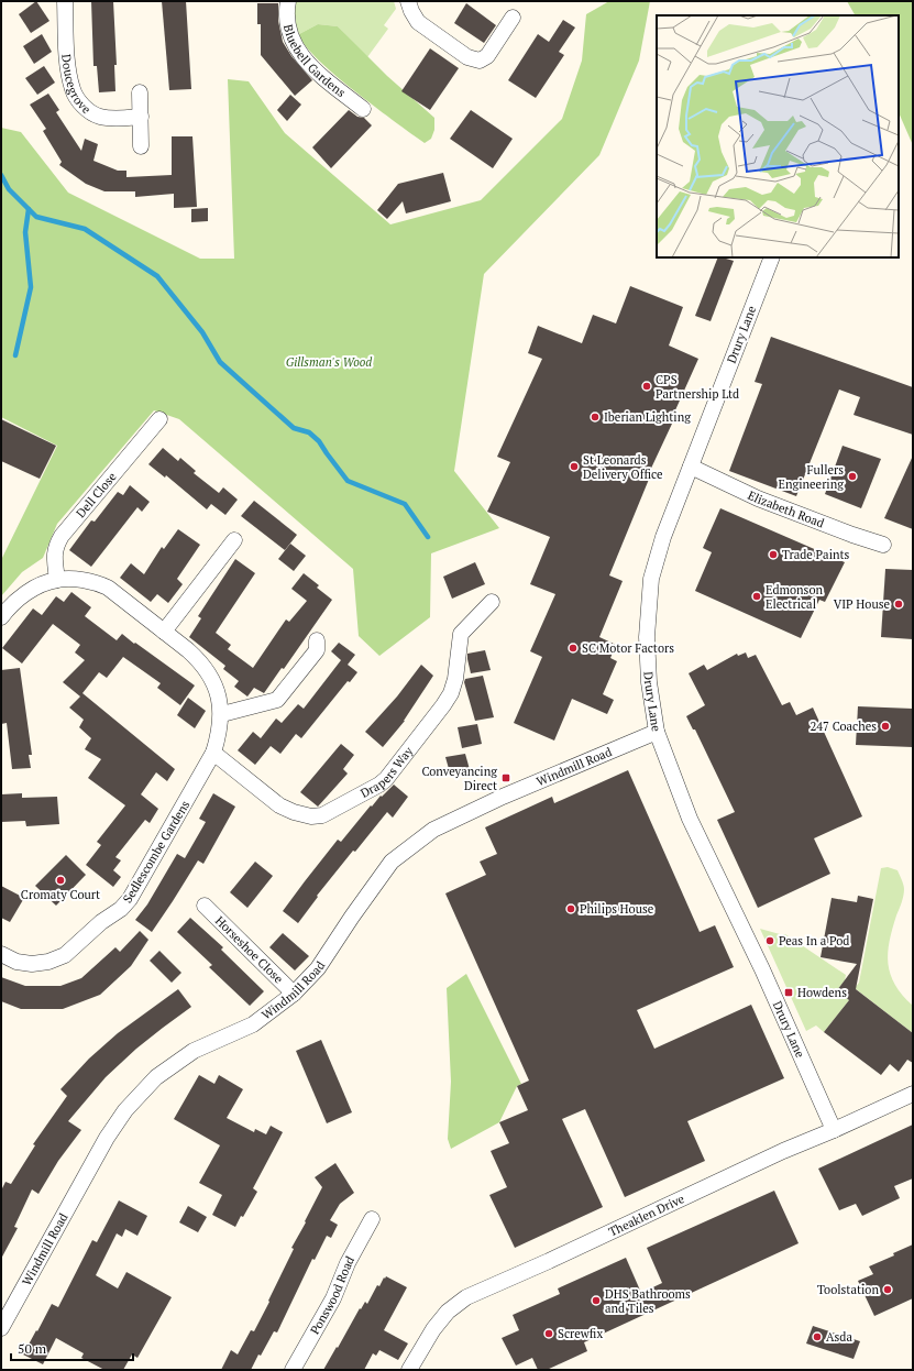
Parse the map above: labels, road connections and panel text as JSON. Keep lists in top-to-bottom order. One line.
{"streets":{"street":["Bluebell Gardens","Doucegrove","Drury Lane","Dell Close","Elizabeth Road","Windmill Road","Drapers Way","Sedlescombe Gardens","Horseshoe Close","Theaklen Drive","Ponswood Road"]},"crossings":[["Drury Lane","Elizabeth Road"],["Drury Lane","Windmill Road"],["Drury Lane","Theaklen Drive"],["Dell Close","Sedlescombe Gardens"],["Windmill Road","Horseshoe Close"],["Drapers Way","Sedlescombe Gardens"]],"parks":["Gillsman's Wood"],"places":{"other":["CPS Partnership Ltd","Iberian Lighting","St Leonards Delivery Office","Fullers Engineering","Trade Paints","Edmonson Electrical","VIP House","SC Motor Factors","247 Coaches","Cromaty Court","Philips House","Peas In a Pod","Toolstation","DHS Bathrooms and Tiles","Screwfix","Asda"],"transit":["Conveyancing Direct","Howdens"]},"scale_bar":"50 m"}
